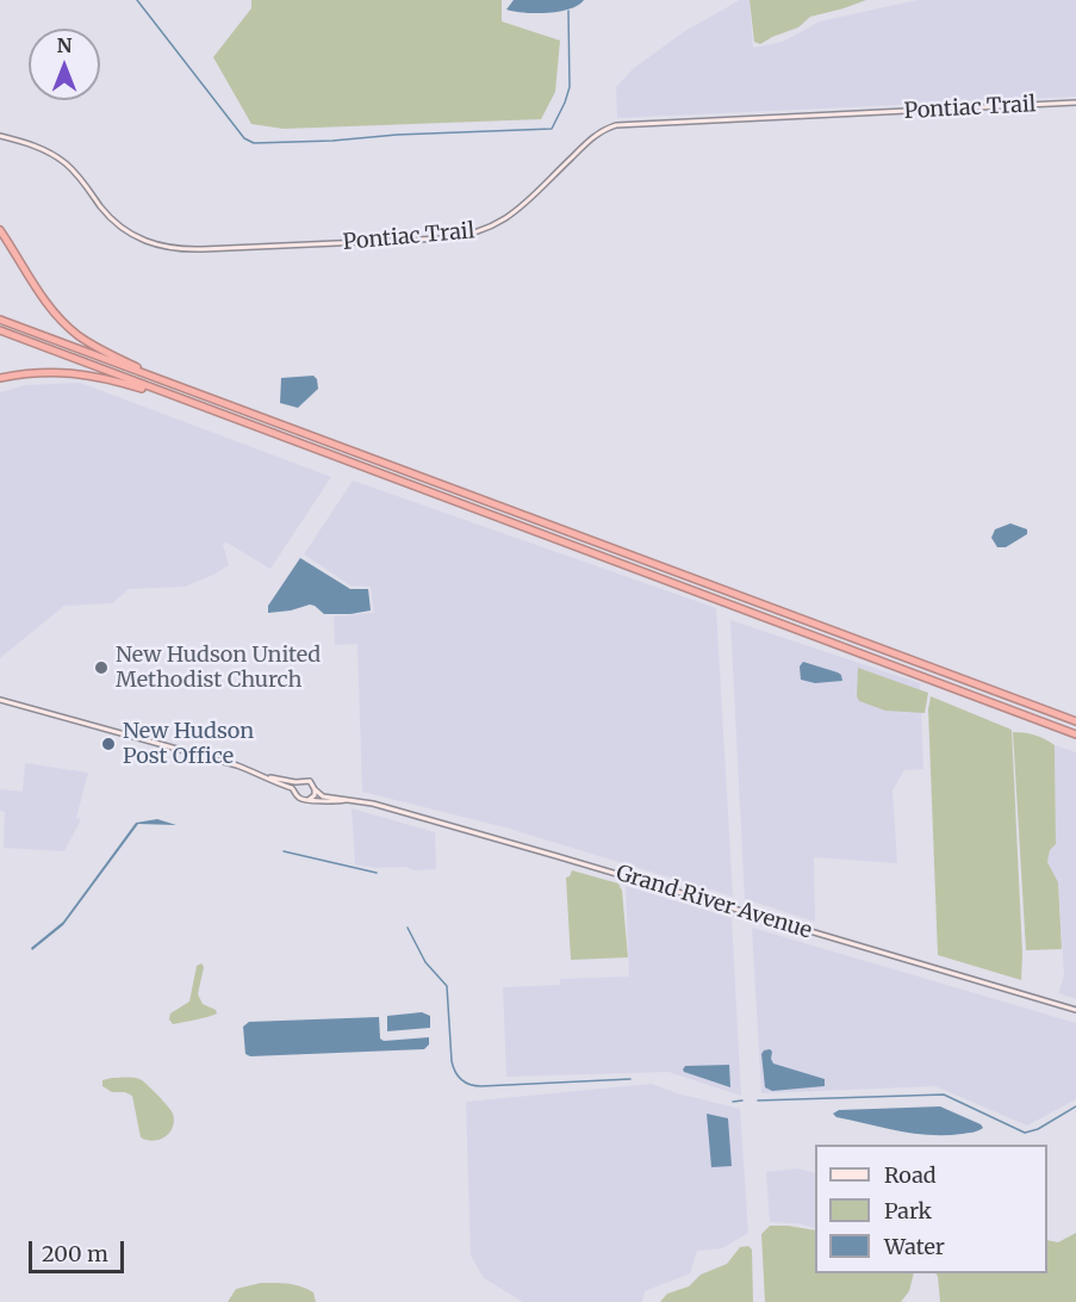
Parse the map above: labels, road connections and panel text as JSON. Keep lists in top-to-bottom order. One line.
{"streets":{"main road":["Pontiac Trail","Grand River Avenue"]},"places":["New Hudson United Methodist Church","New Hudson Post Office"],"legend":["Road","Park","Water"],"scale_bar":"200 m","north":"top"}
